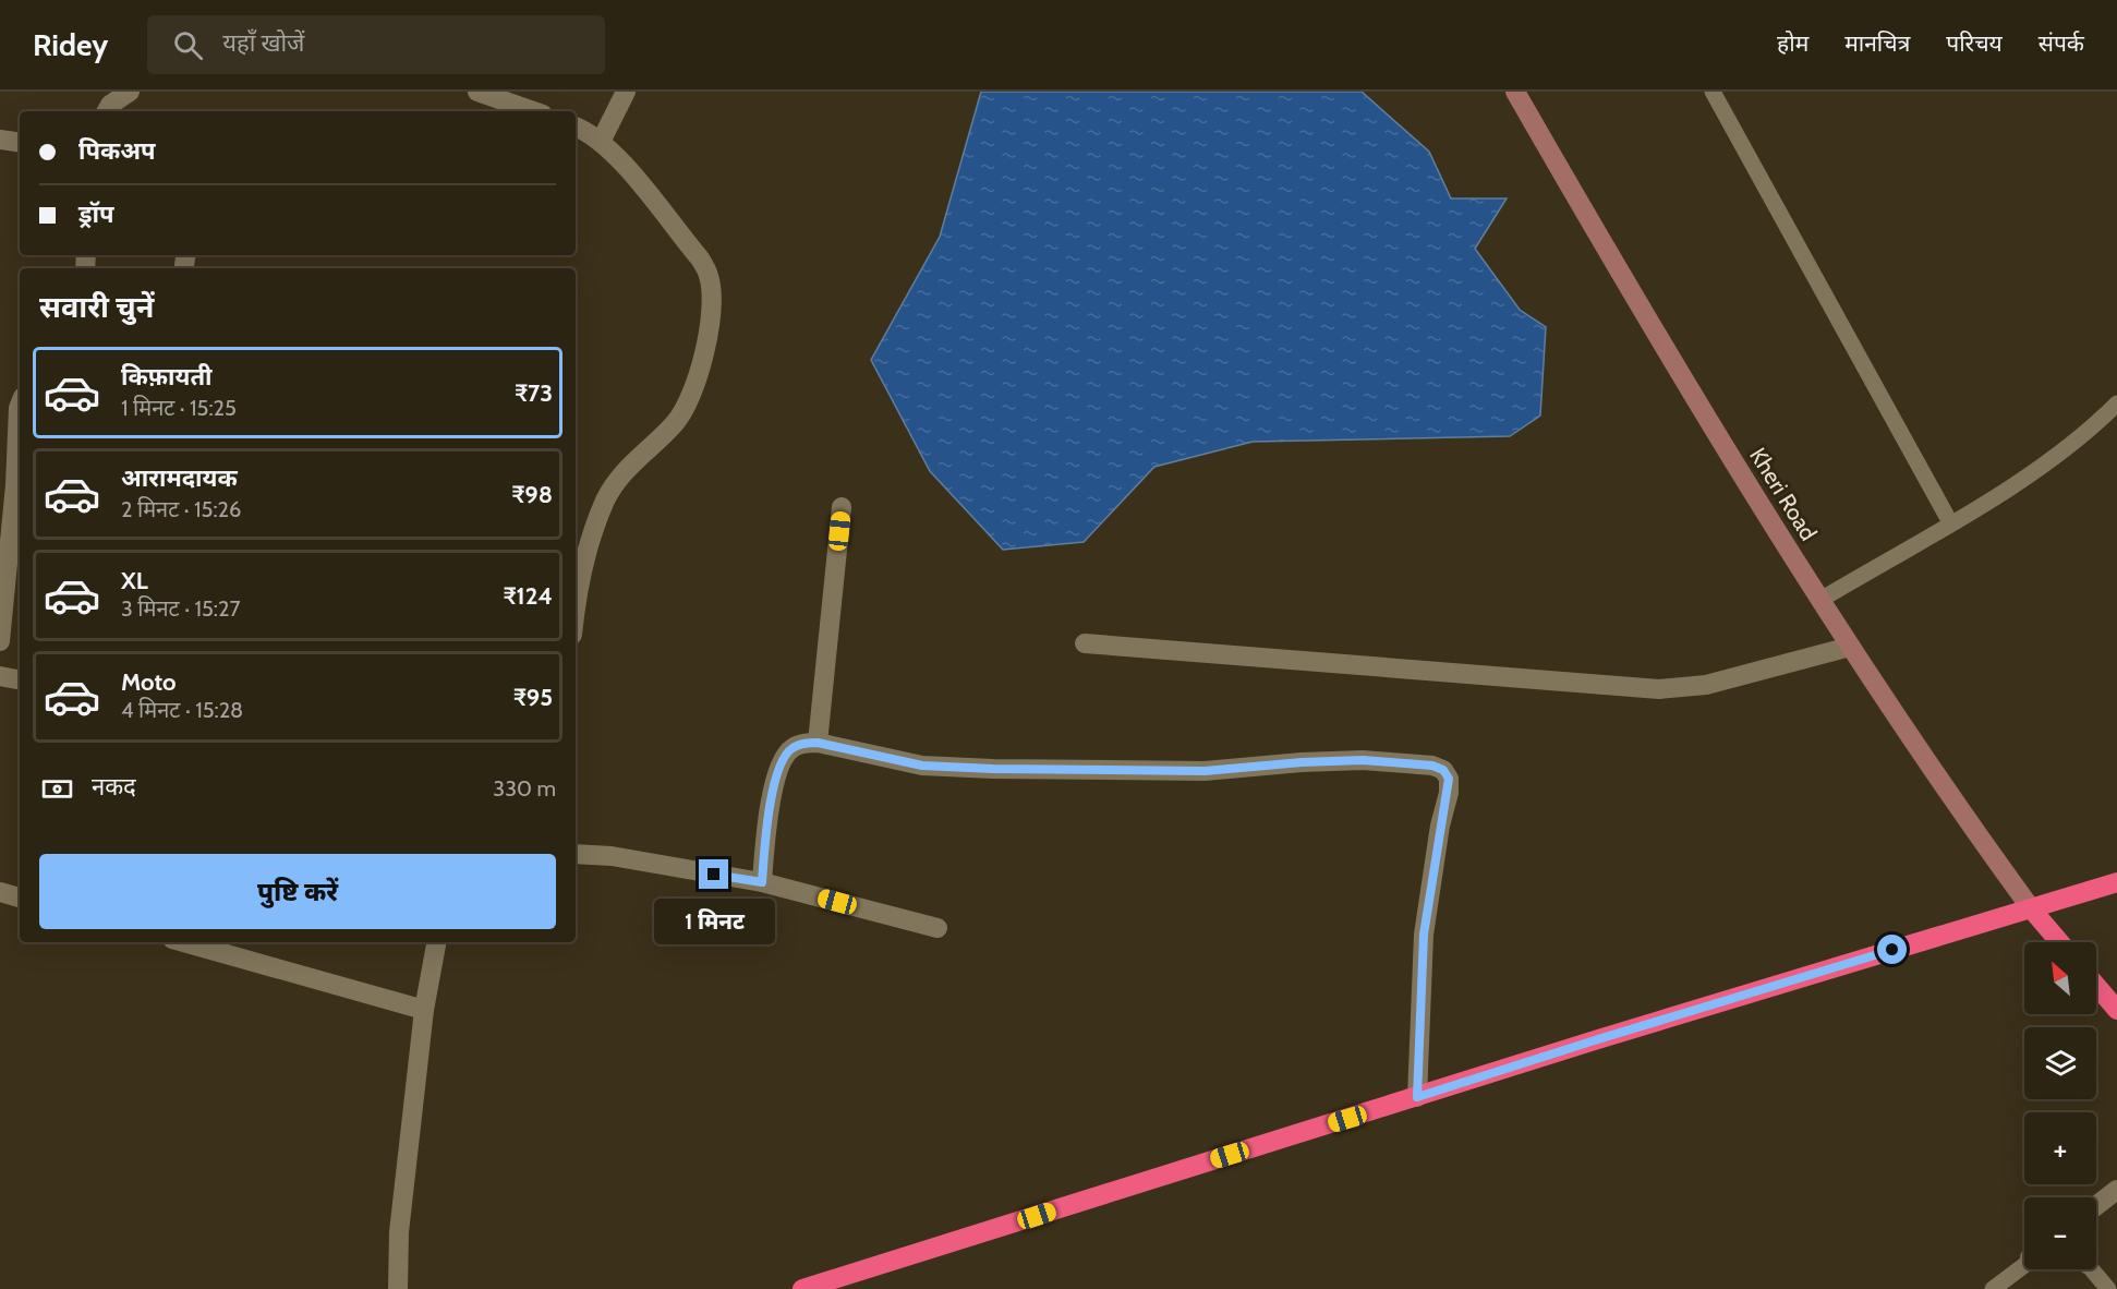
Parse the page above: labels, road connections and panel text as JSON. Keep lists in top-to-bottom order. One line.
{"streets":{"street":["Kheri Road"]},"north":"top left","page":{"header":"Ridey","search":"यहाँ खोजें","nav":["होम","मानचित्र","परिचय","संपर्क"],"banner":["पिकअप","ड्रॉप"],"heading":"सवारी चुनें","list":[{"name":"किफ़ायती","note":"1 मिनट · 15:25","value":"₹73"},{"name":"आरामदायक","note":"2 मिनट · 15:26","value":"₹98"},{"name":"XL","note":"3 मिनट · 15:27","value":"₹124"},{"name":"Moto","note":"4 मिनट · 15:28","value":"₹95"}],"pay":["नकद","330 m"],"buttons":"पुष्टि करें","bubble":"1 मिनट","map_buttons":["+","−"]}}
